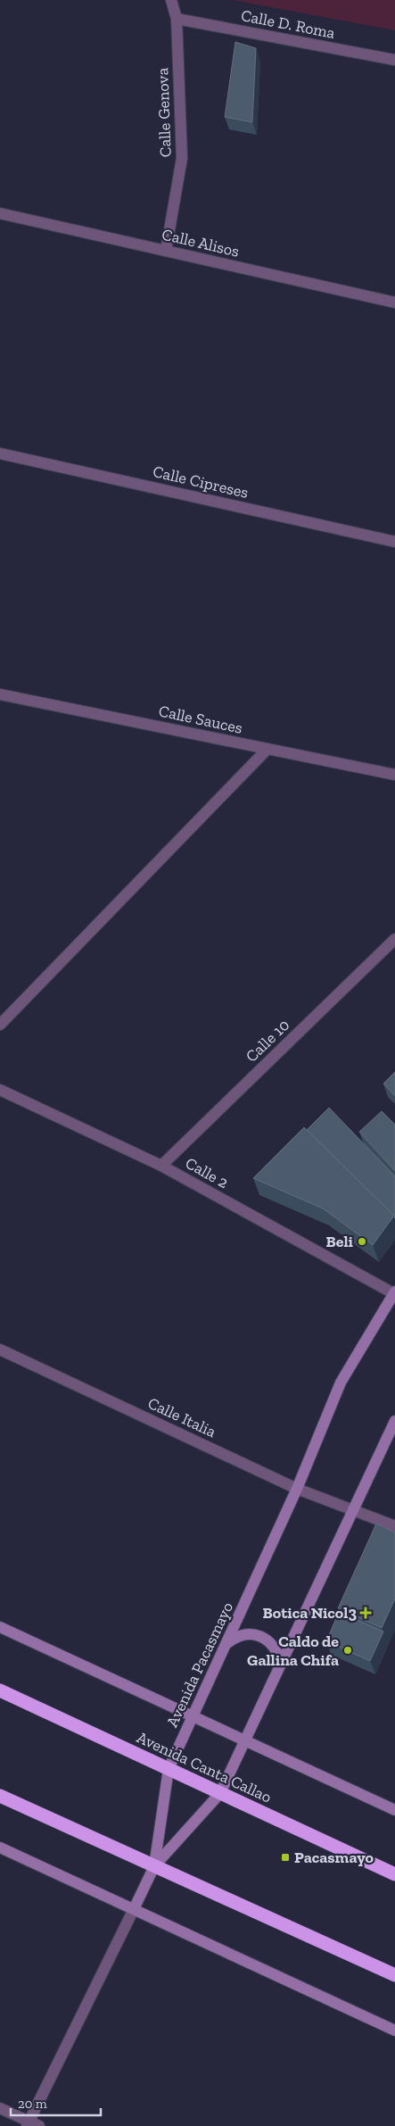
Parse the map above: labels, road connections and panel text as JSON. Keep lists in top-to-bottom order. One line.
{"streets":{"highway":["Avenida Canta Callao"],"main road":["Avenida Pacasmayo"],"street":["Calle D. Roma","Calle Genova","Calle Alisos","Calle Cipreses","Calle Sauces","Calle 10","Calle 2","Calle Italia"]},"crossings":[["Calle D. Roma","Calle Genova"],["Calle Genova","Calle Alisos"],["Calle 10","Calle 2"],["Calle 2","Avenida Pacasmayo"],["Calle Italia","Avenida Pacasmayo"],["Avenida Pacasmayo","Avenida Canta Callao"]],"places":{"other":["Beli","Caldo de Gallina Chifa"],"health":["Botica Nicol3"],"transit":["Pacasmayo"]},"scale_bar":"20 m"}
